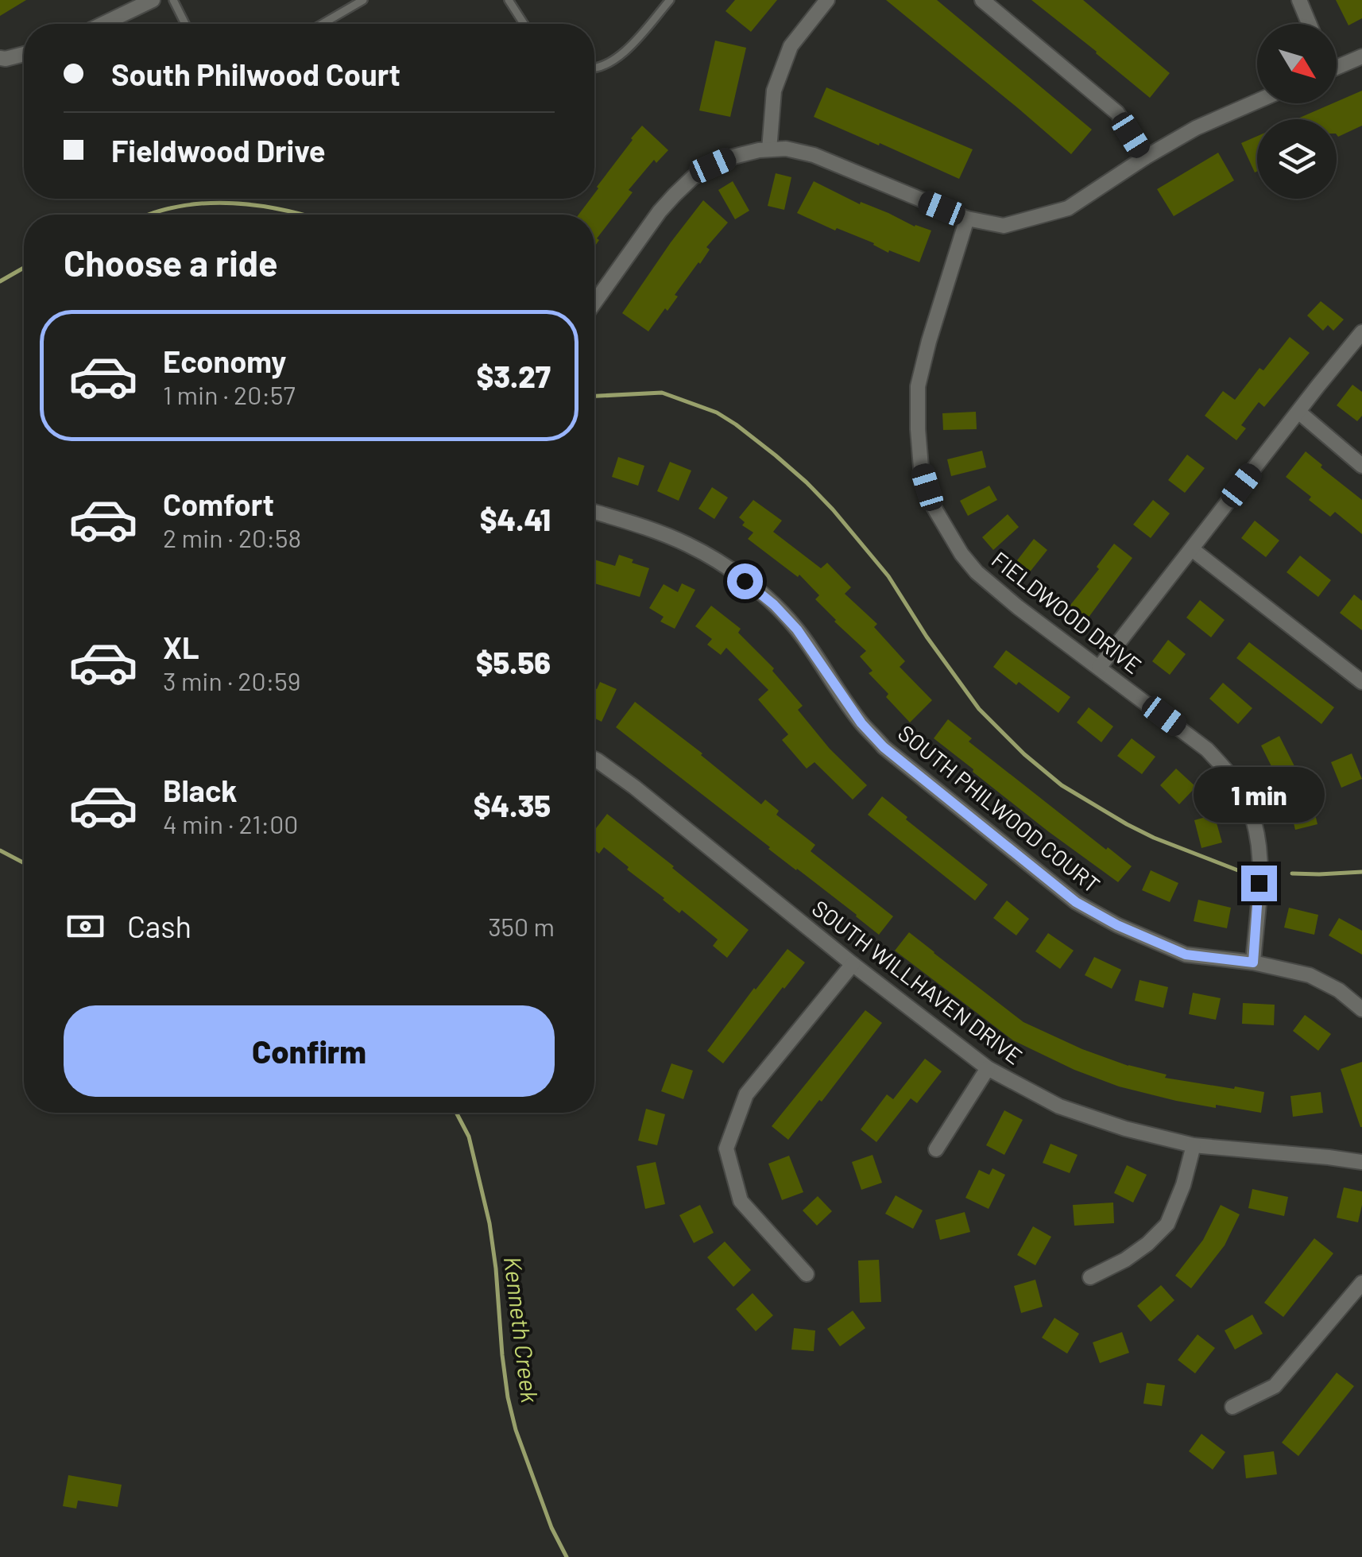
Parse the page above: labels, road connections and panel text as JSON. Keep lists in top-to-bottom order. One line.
{"streets":{"street":["FIELDWOOD DRIVE","SOUTH PHILWOOD COURT","SOUTH WILLHAVEN DRIVE"]},"crossings":[["FIELDWOOD DRIVE","SOUTH PHILWOOD COURT"]],"water":["Kenneth Creek"],"north":"bottom right","page":{"banner":["South Philwood Court","Fieldwood Drive"],"heading":"Choose a ride","list":[{"name":"Economy","note":"1 min · 20:57","value":"$3.27"},{"name":"Comfort","note":"2 min · 20:58","value":"$4.41"},{"name":"XL","note":"3 min · 20:59","value":"$5.56"},{"name":"Black","note":"4 min · 21:00","value":"$4.35"}],"bubble":"1 min","pay":["Cash","350 m"],"buttons":"Confirm"}}
